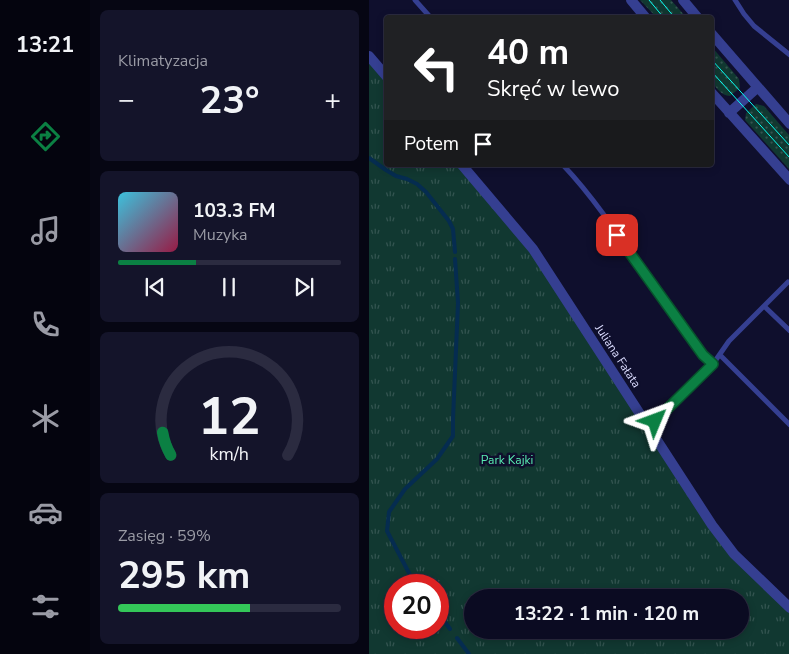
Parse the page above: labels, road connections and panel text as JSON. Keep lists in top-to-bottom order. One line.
{"streets":{"street":["Juliana Fałata"]},"parks":["Park Kajki"],"page":{"tabs":"13:21","tile":["Klimatyzacja",["Zasięg · 59%","295 km"]],"turn":["40 m","Skręć w lewo"],"heat":["−","23°","+"],"then":"Potem","song":["103.3 FM","Muzyka"],"limit":"20","trip":"13:22 · 1 min · 120 m","gauge":["12","km/h"]}}
